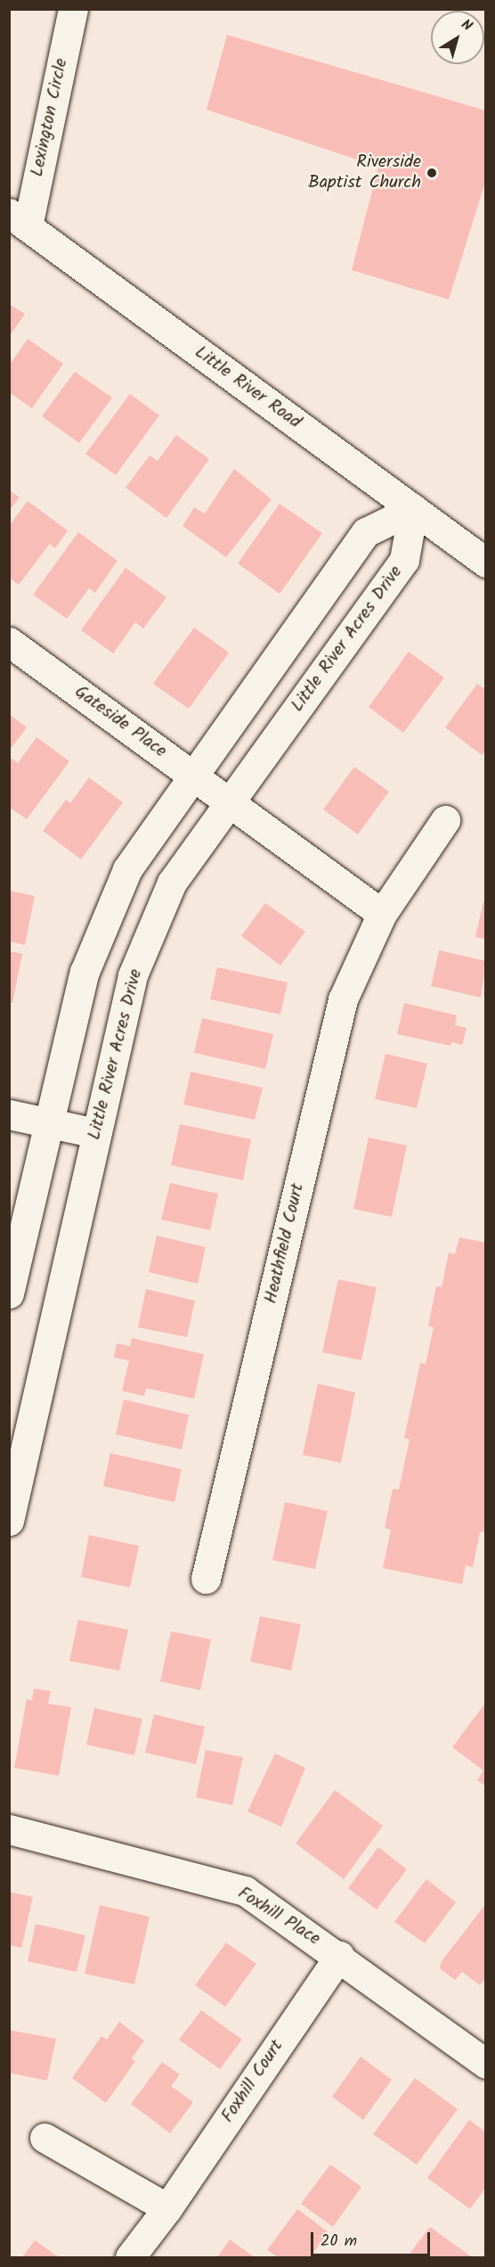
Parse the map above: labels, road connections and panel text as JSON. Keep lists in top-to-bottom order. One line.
{"streets":{"street":["Lexington Circle","Little River Road","Little River Acres Drive","Gateside Place","Heathfield Court","Foxhill Place","Foxhill Court"]},"crossings":[["Lexington Circle","Little River Road"],["Little River Road","Little River Acres Drive"],["Little River Acres Drive","Gateside Place"],["Foxhill Place","Foxhill Court"]],"places":["Riverside Baptist Church"],"scale_bar":"20 m","north":"top right"}
